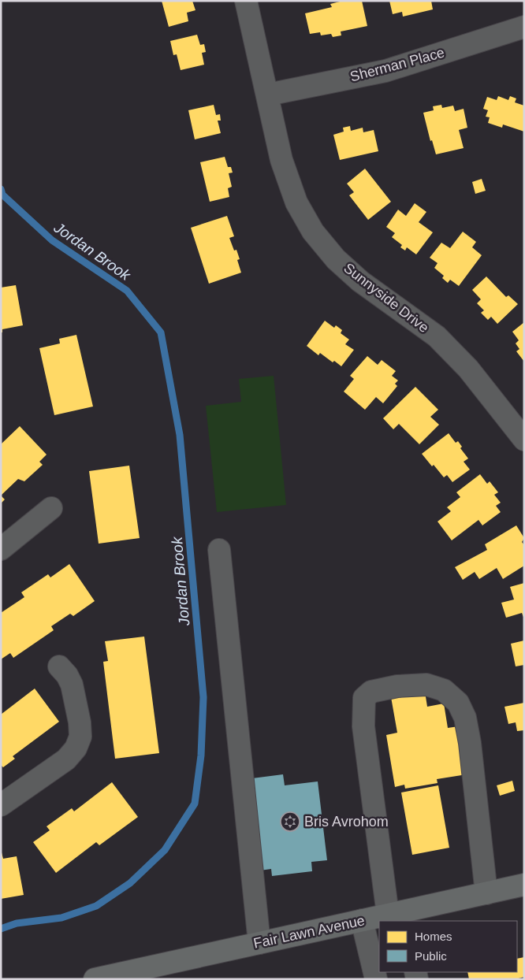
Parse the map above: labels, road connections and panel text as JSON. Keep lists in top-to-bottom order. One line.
{"streets":{"main road":["Fair Lawn Avenue"],"street":["Sherman Place","Sunnyside Drive"]},"crossings":[["Sherman Place","Sunnyside Drive"]],"water":["Jordan Brook"],"places":{"synagogue":["Bris Avrohom"]},"legend":["Homes","Public"]}
